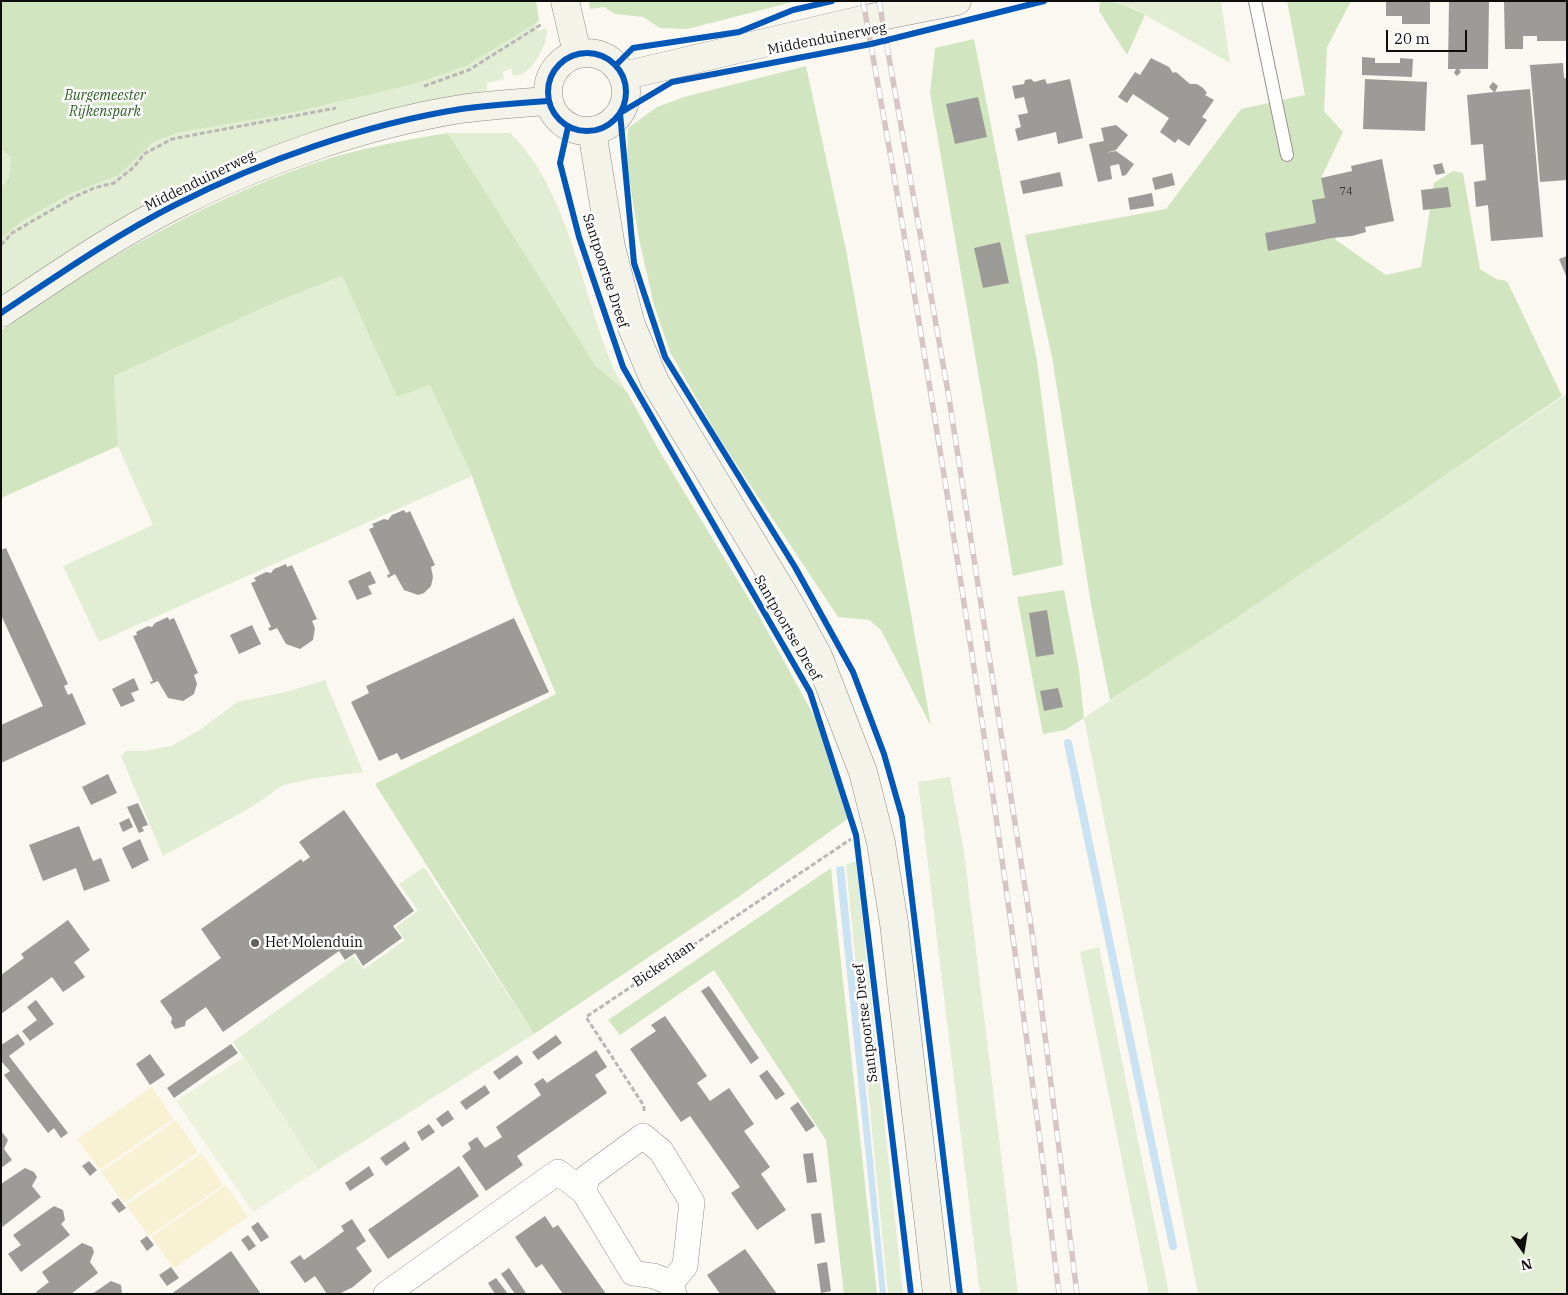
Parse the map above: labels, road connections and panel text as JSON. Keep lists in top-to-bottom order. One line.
{"streets":{"street":["Middenduinerweg","Santpoortse Dreef"],"path":["Bickerlaan"]},"crossings":[["Middenduinerweg","Santpoortse Dreef"]],"parks":["Burgemeester Rijkenspark"],"places":["Het Molenduin"],"house_numbers":["74"],"scale_bar":"20 m","north":"bottom"}
